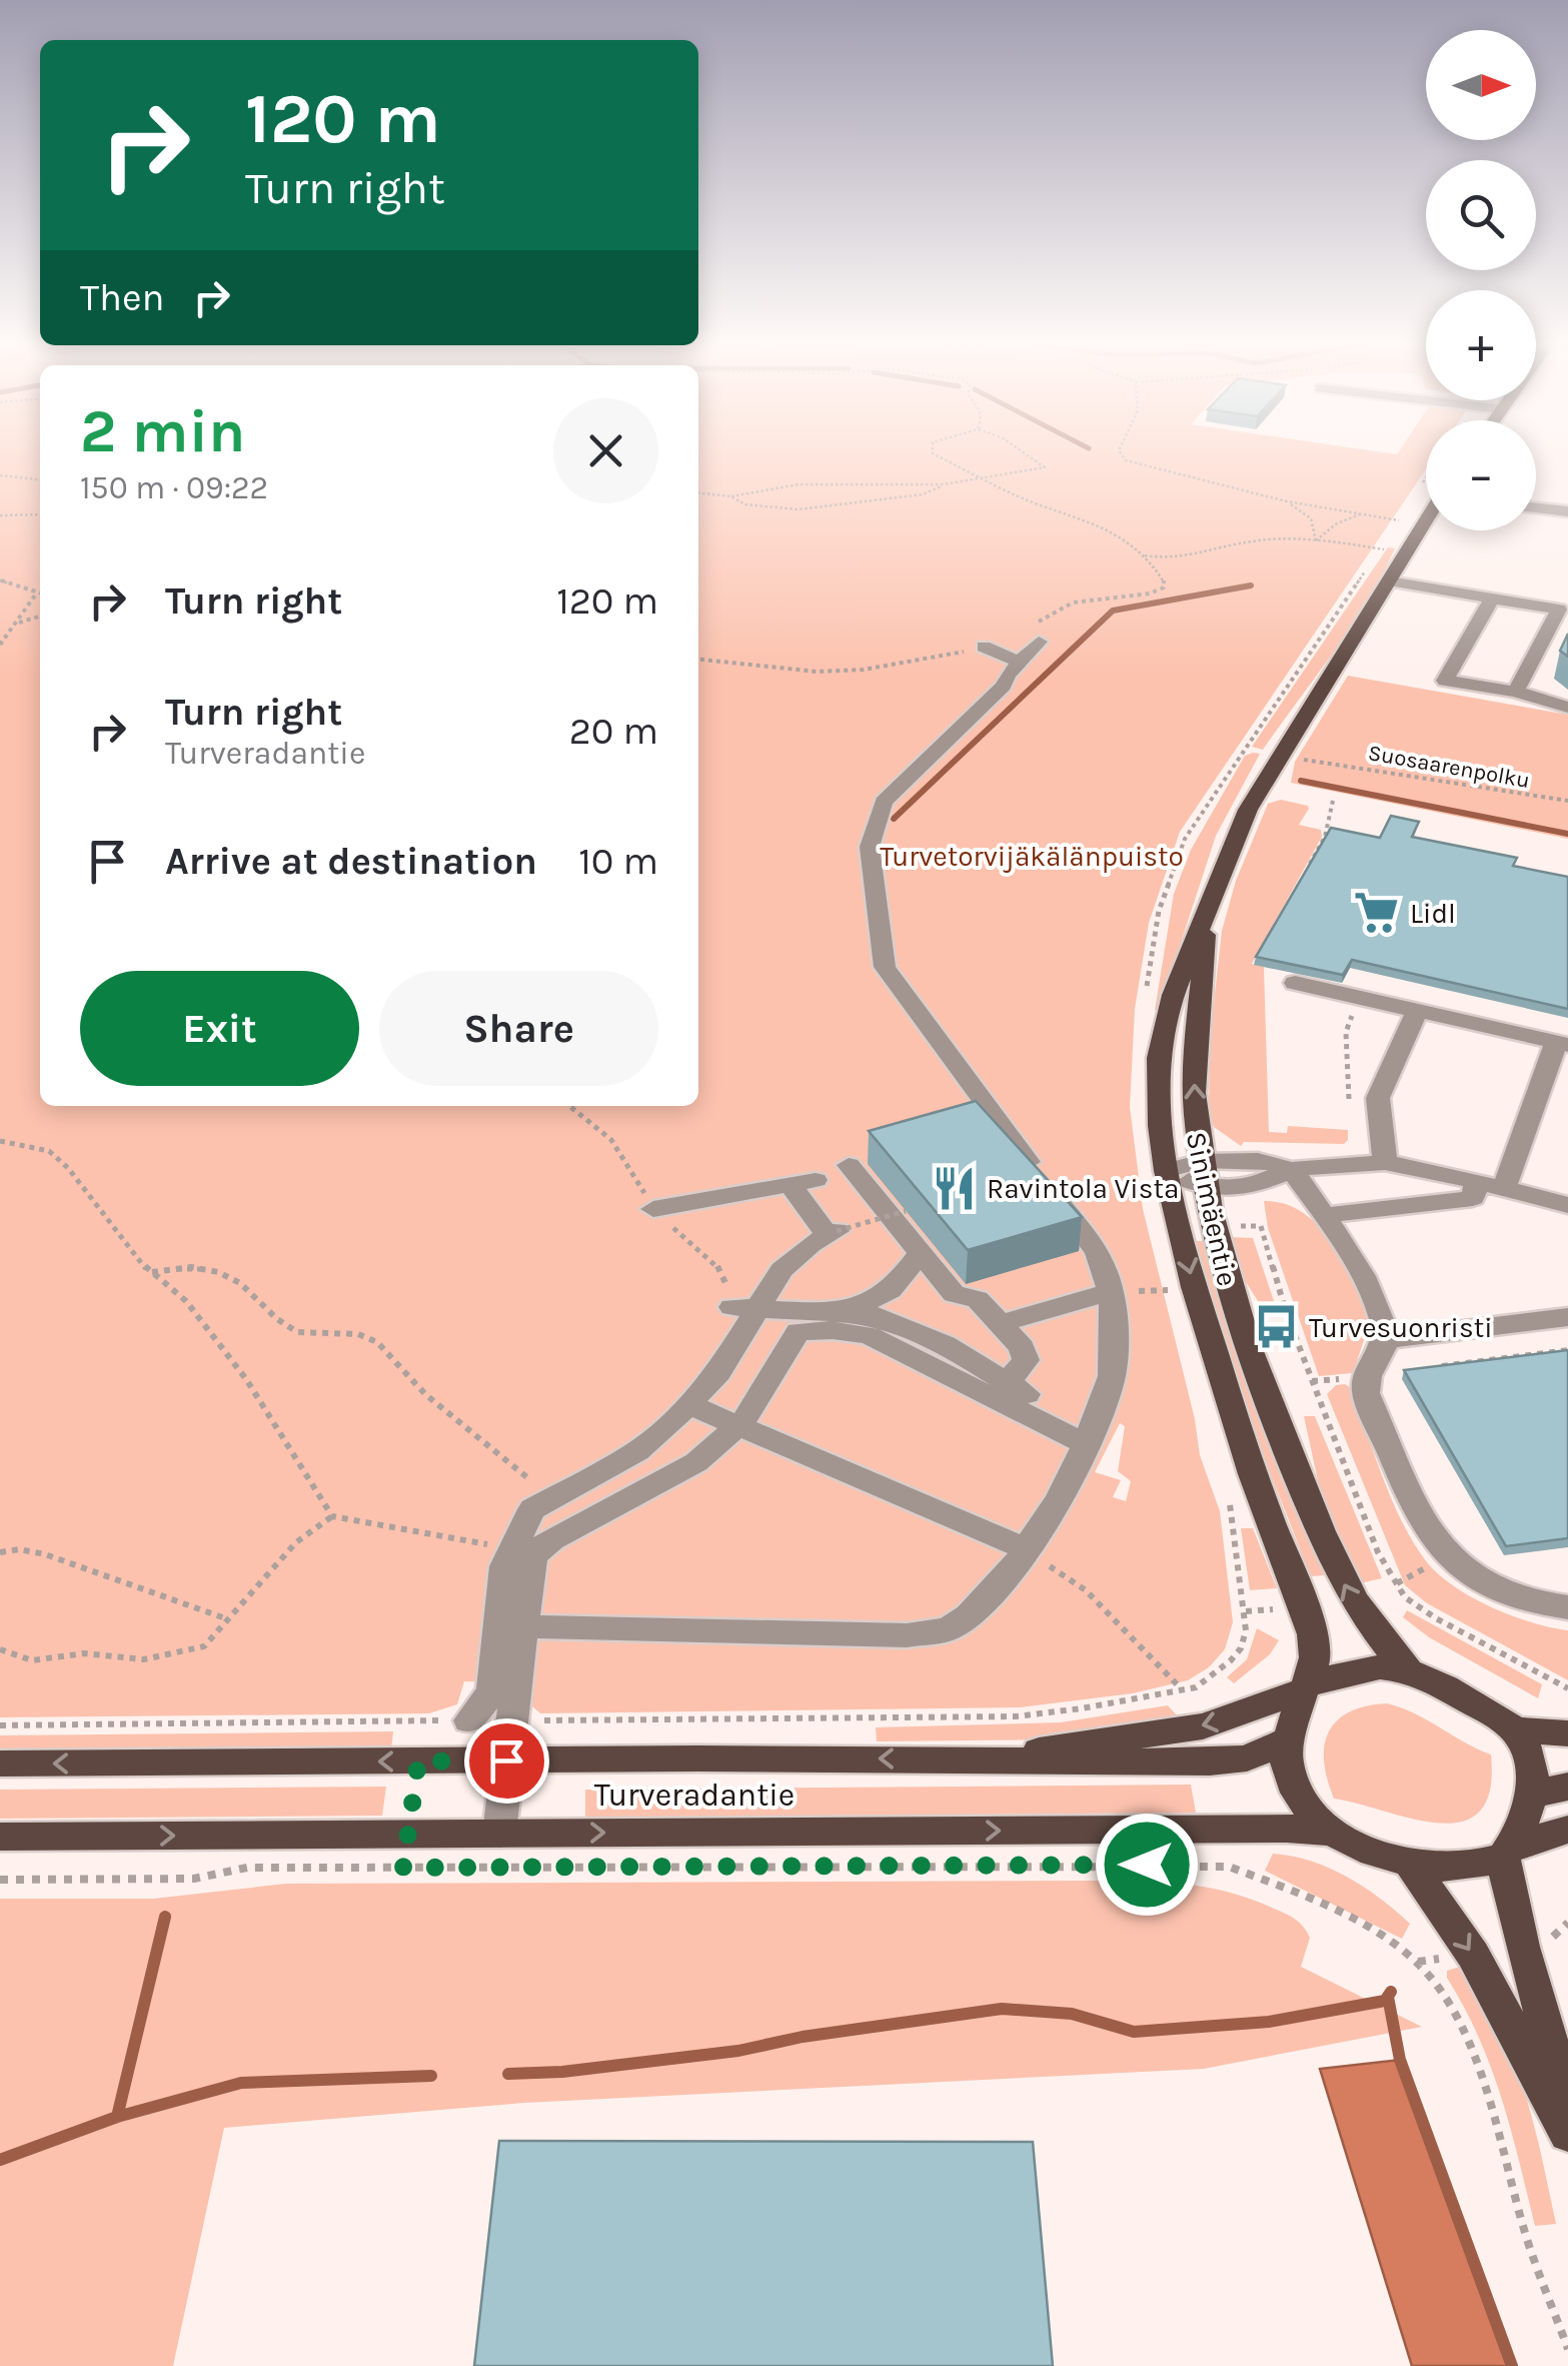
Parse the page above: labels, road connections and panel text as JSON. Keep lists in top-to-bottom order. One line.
{"streets":{"main road":["Sinimäentie","Turveradantie"],"path":["Suosaarenpolku"]},"crossings":[["Sinimäentie","Turveradantie"]],"parks":["Turvetorvijäkälänpuisto"],"places":{"supermarket":["Lidl"],"restaurant":["Ravintola Vista"],"bus stop":["Turvesuonristi"]},"north":"right","page":{"map_buttons":["+","−"],"turn":["120 m","Turn right"],"then":"Then","heading":["2 min","150 m · 09:22"],"list":[{"name":"Turn right","value":"120 m"},{"name":"Turn right","note":"Turveradantie","value":"20 m"},{"name":"Arrive at destination","value":"10 m"}],"buttons":["Exit","Share"]}}
